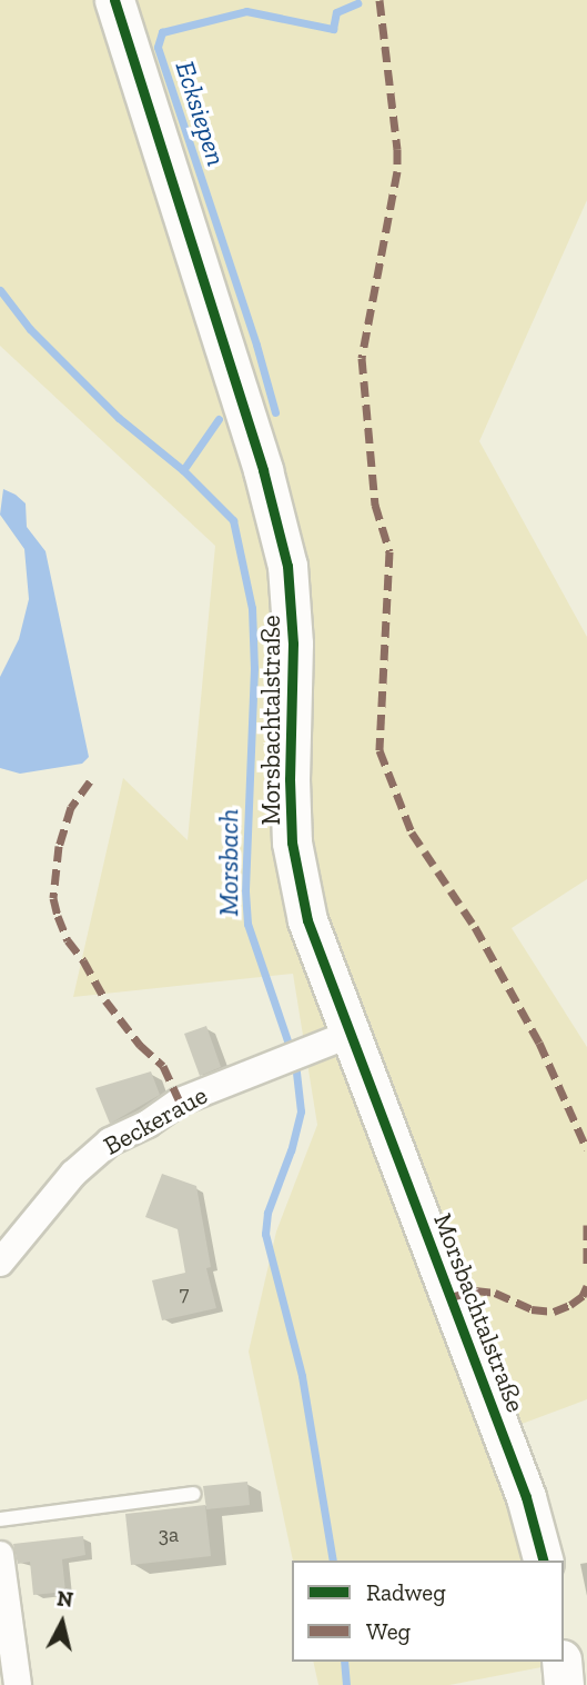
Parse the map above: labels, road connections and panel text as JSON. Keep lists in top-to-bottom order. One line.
{"streets":{"main road":["Morsbachtalstraße"],"street":["Beckeraue"]},"crossings":[["Morsbachtalstraße","Beckeraue"]],"water":["Ecksiepen","Morsbach"],"house_numbers":["7","3a"],"legend":["Radweg","Weg"],"north":"top"}
